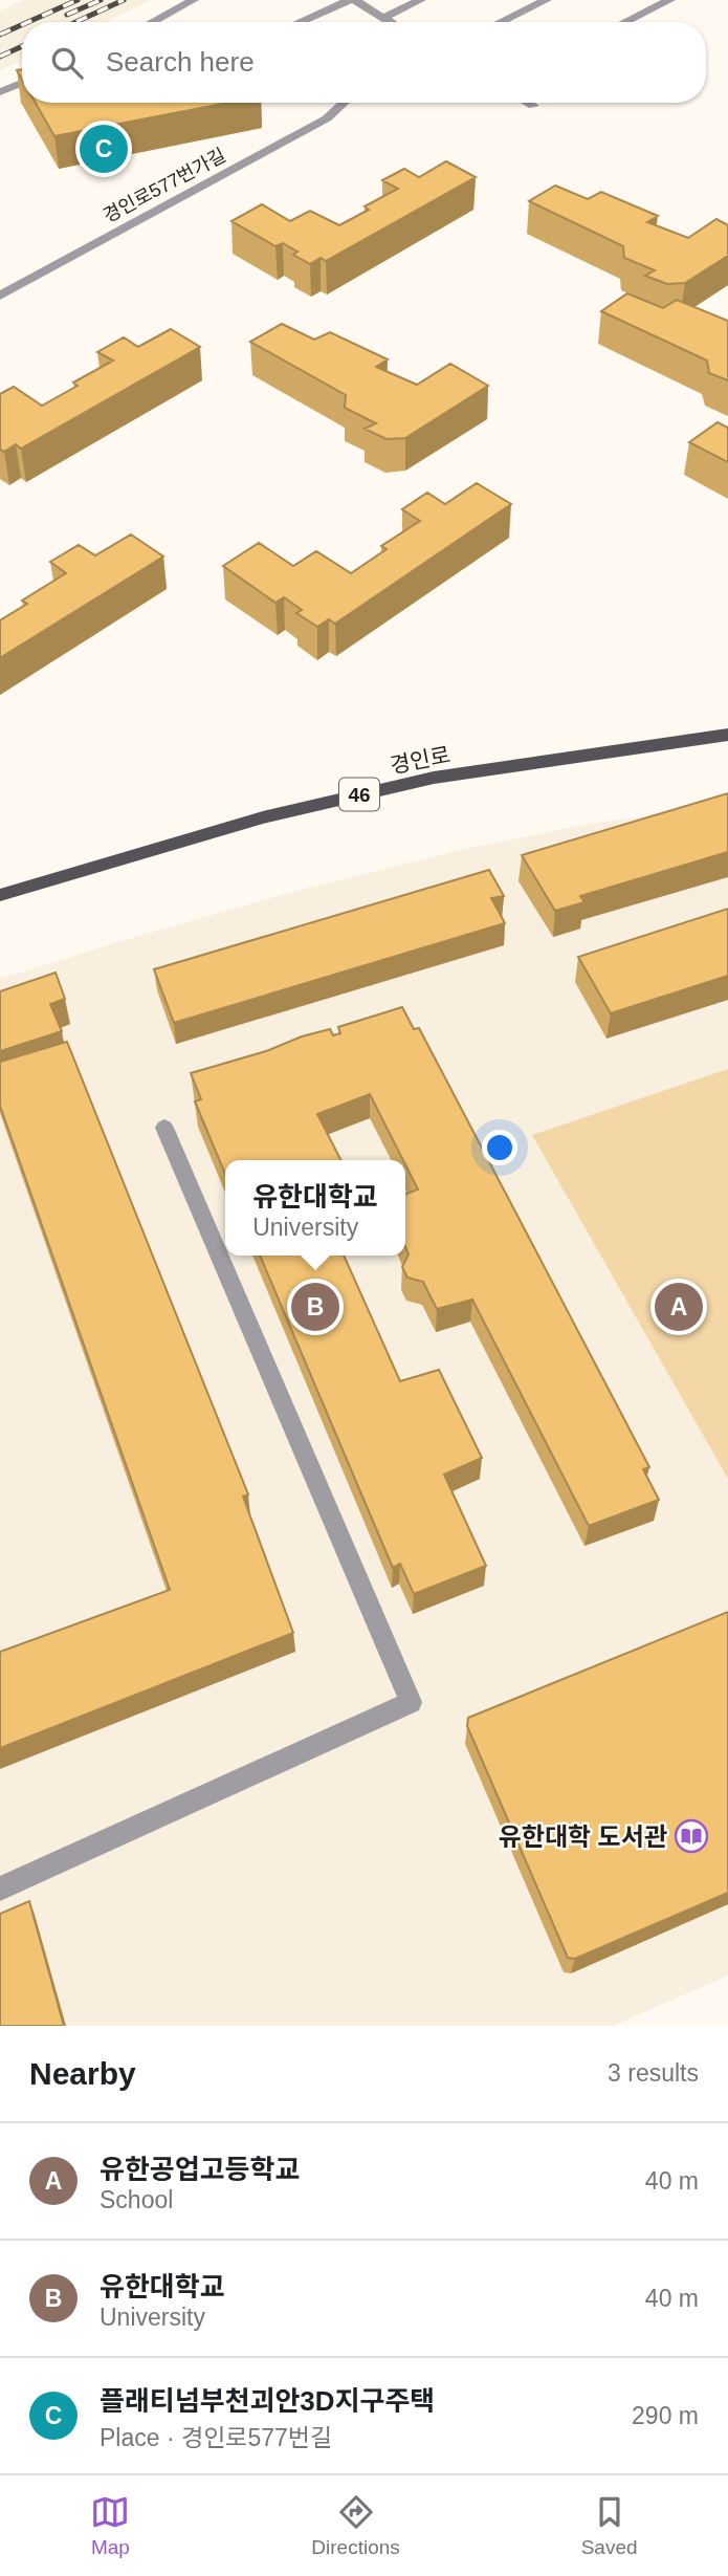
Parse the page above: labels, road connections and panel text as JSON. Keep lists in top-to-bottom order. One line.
{"streets":{"main road":["경인로","46"],"street":["경인로577번가길"]},"places":{"library":["유한대학 도서관"]},"page":{"search":"Search here","pins":["C","A","B"],"popup":["유한대학교","University"],"heading":["Nearby","3 results"],"list":[{"mark":"A","name":"유한공업고등학교","note":"School","value":"40 m"},{"mark":"B","name":"유한대학교","note":"University","value":"40 m"},{"mark":"C","name":"플래티넘부천괴안3D지구주택","note":"Place · 경인로577번길","value":"290 m"}],"nav":["Map","Directions","Saved"]}}
